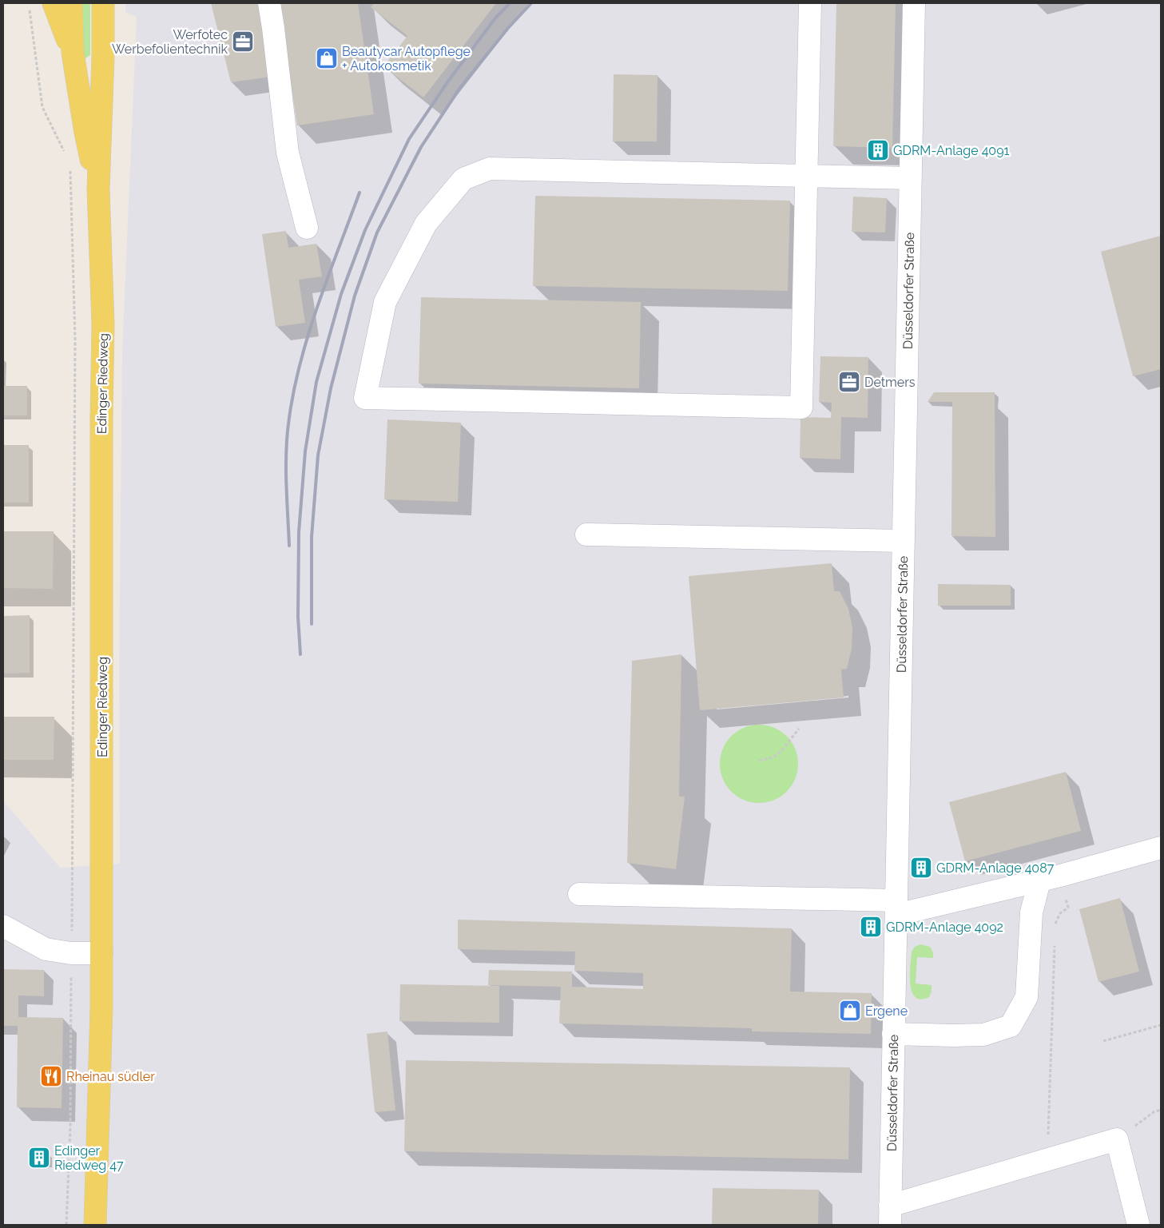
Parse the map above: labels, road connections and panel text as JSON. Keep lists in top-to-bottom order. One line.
{"streets":{"main road":["Edinger Riedweg"],"street":["Düsseldorfer Straße"]},"places":{"office":["Werfotec Werbefolientechnik","Detmers"],"shop":["Beautycar Autopflege + Autokosmetik","Ergene"],"building":["GDRM-Anlage 4091","GDRM-Anlage 4087","GDRM-Anlage 4092","Edinger Riedweg 47"],"restaurant":["Rheinau südler"]}}
